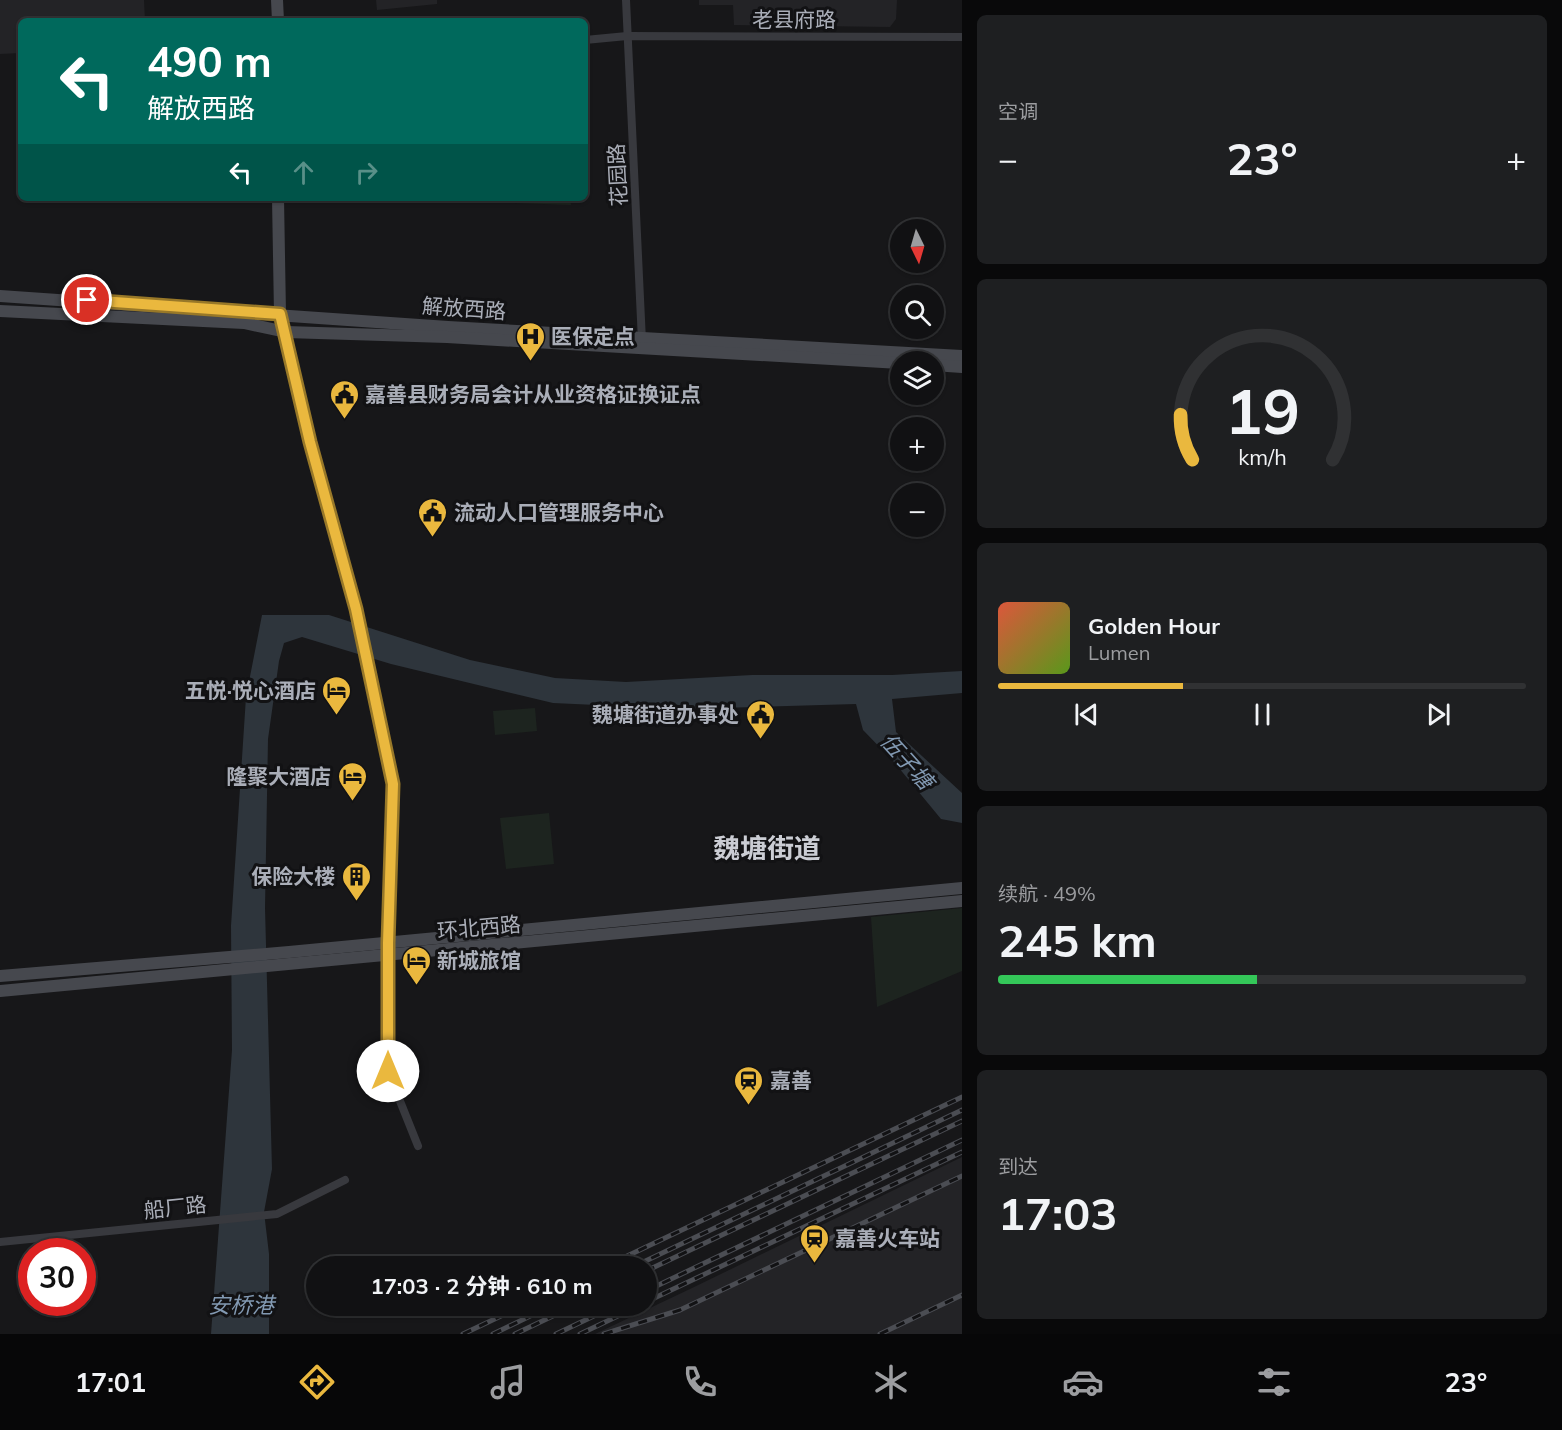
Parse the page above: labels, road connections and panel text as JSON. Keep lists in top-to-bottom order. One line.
{"streets":{"street":["老县府路","花园路","解放西路","环北西路","船厂路"]},"crossings":[["老县府路","花园路"],["花园路","解放西路"]],"districts":["魏塘街道"],"water":["伍子塘","安桥港"],"places":{"hospital":["医保定点"],"public building":["嘉善县财务局会计从业资格证换证点","流动人口管理服务中心","魏塘街道办事处"],"hotel":["五悦·悦心酒店","隆聚大酒店","新城旅馆"],"building":["保险大楼"],"station":["嘉善","嘉善火车站"]},"north":"bottom","page":{"tile":["空调",["续航 · 49%","245 km"],["到达","17:03"]],"turn":["490 m","解放西路"],"heat":["−","23°","+"],"map_buttons":["+","−"],"song":["Golden Hour","Lumen"],"limit":"30","trip":"17:03 · 2 分钟 · 610 m","tabs":["17:01","23°"],"gauge":["19","km/h"]}}
